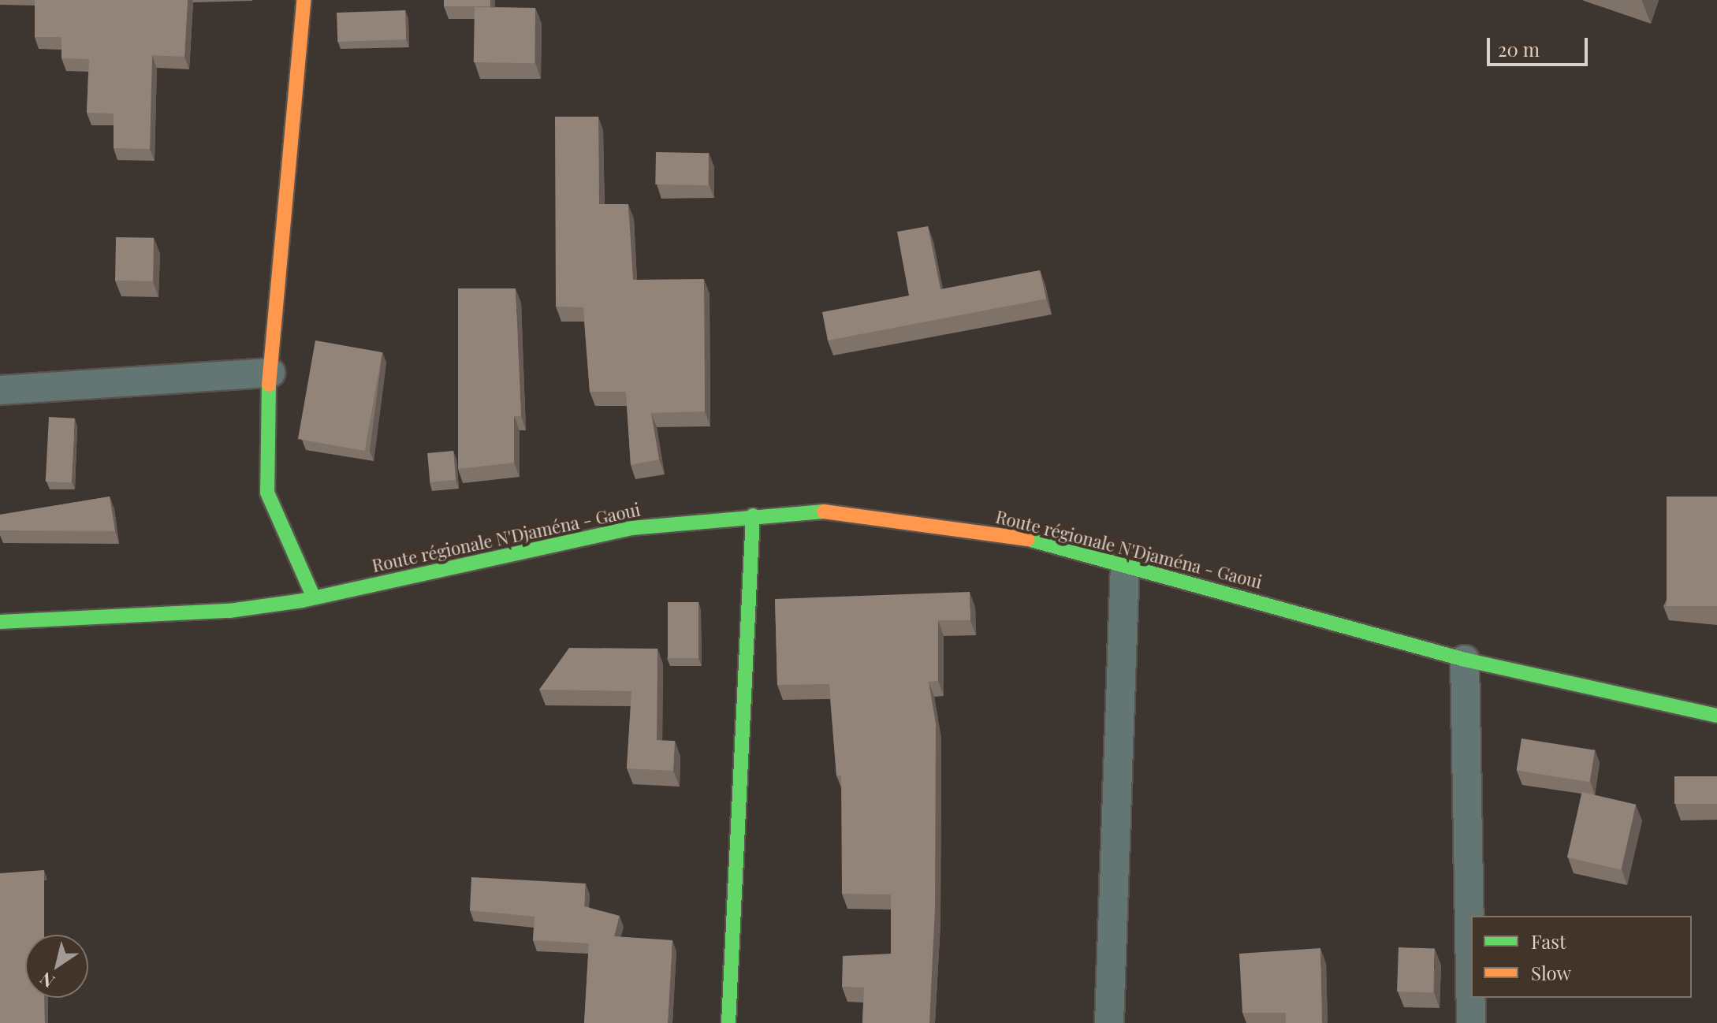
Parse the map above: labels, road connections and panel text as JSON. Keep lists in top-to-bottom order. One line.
{"streets":{"street":["Route régionale N'Djaména - Gaoui"]},"legend":["Fast","Slow"],"scale_bar":"20 m","north":"bottom left"}
